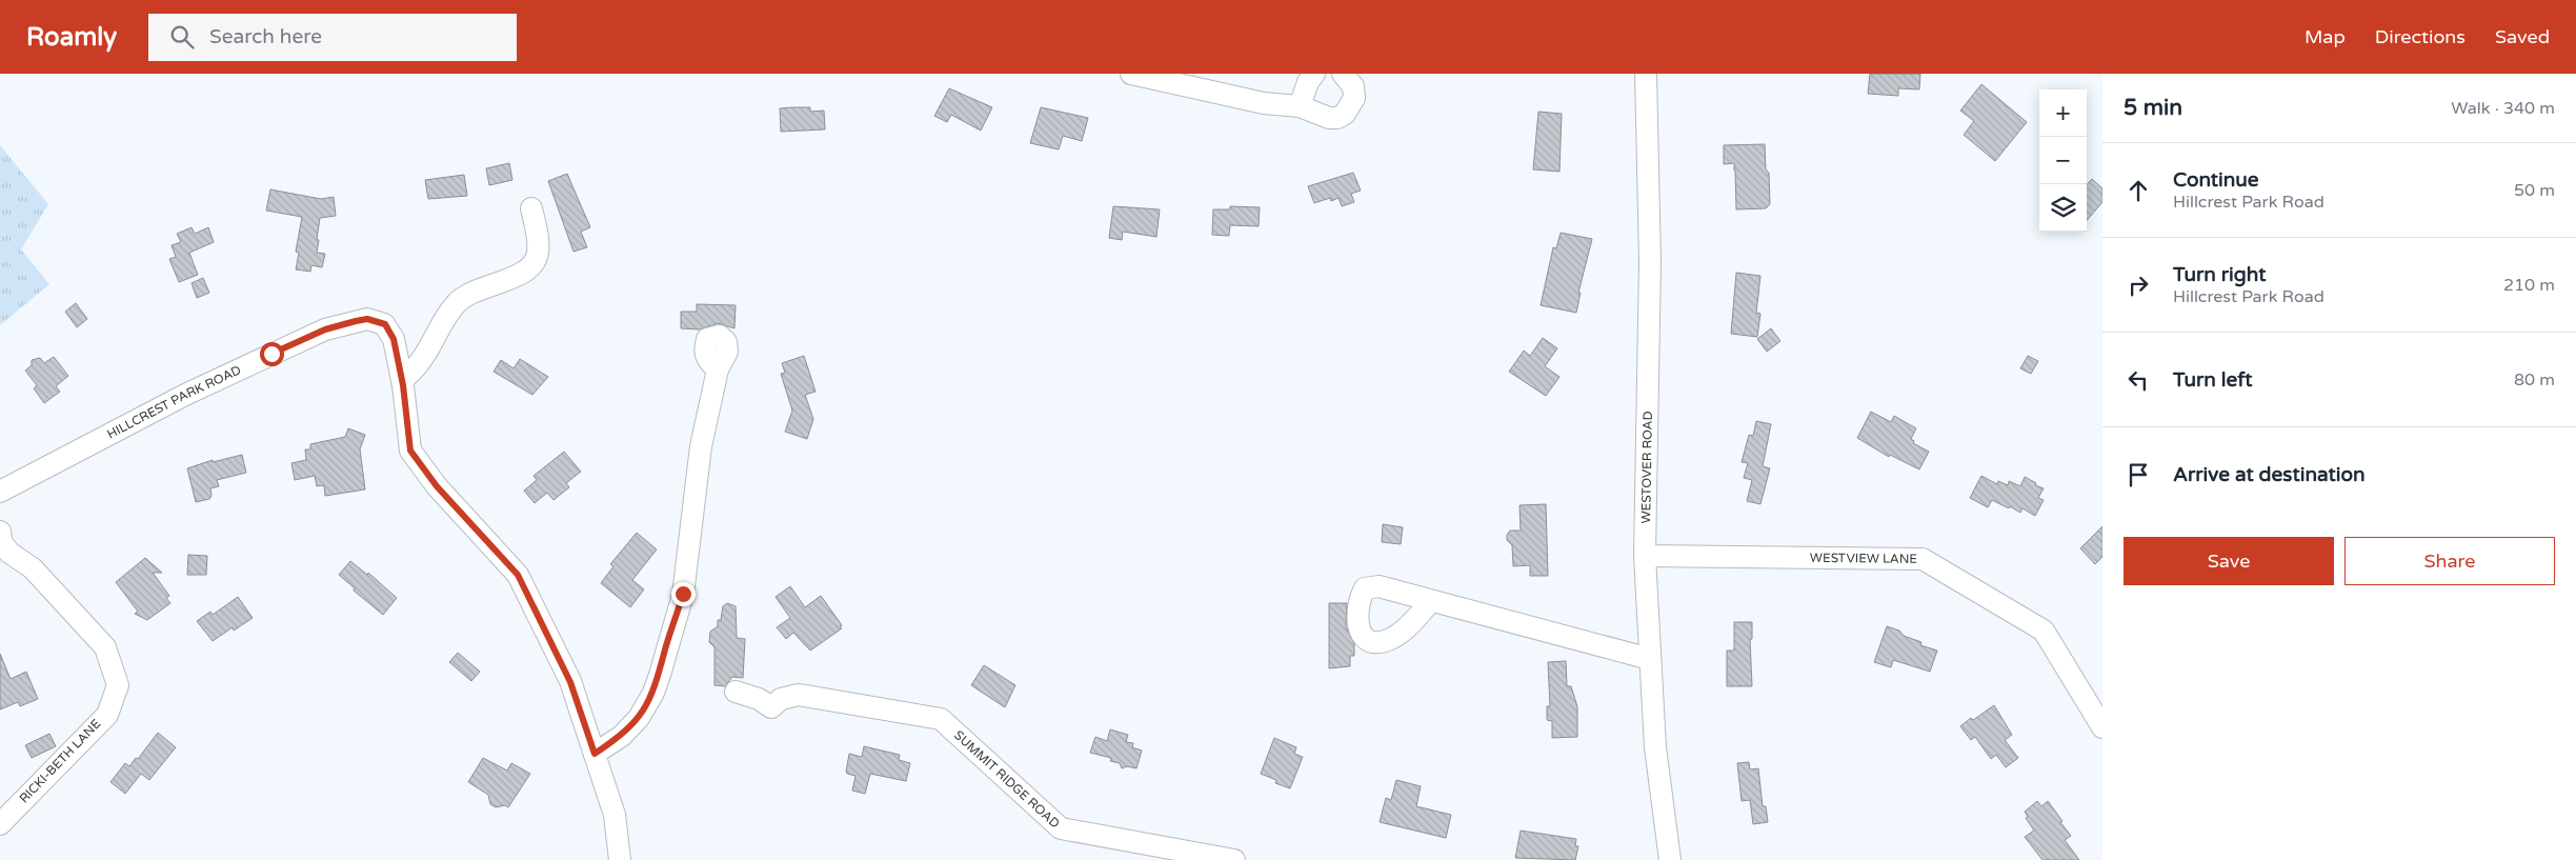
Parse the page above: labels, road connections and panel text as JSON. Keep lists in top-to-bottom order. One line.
{"streets":{"street":["HILLCREST PARK ROAD","WESTOVER ROAD","WESTVIEW LANE","RICKI-BETH LANE","SUMMIT RIDGE ROAD"]},"crossings":[["WESTOVER ROAD","WESTVIEW LANE"]],"page":{"header":"Roamly","search":"Search here","nav":["Map","Directions","Saved"],"heading":["5 min","Walk · 340 m"],"map_buttons":["+","−"],"list":[["Continue","Hillcrest Park Road","50 m"],["Turn right","Hillcrest Park Road","210 m"],["Turn left","80 m"],"Arrive at destination"],"buttons":["Save","Share"]}}
